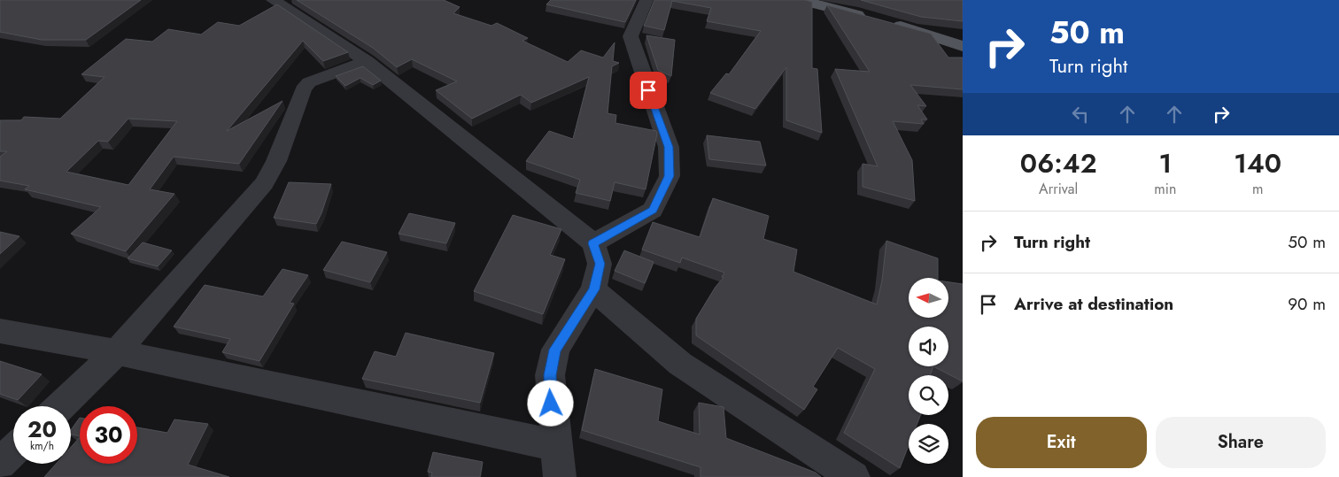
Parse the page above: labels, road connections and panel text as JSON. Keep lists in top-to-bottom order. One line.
{"north":"left","page":{"turn":["50 m","Turn right"],"eta":["06:42","Arrival","1","min","140","m"],"list":[{"name":"Turn right","value":"50 m"},{"name":"Arrive at destination","value":"90 m"}],"speed":"20 km/h","limit":"30","buttons":["Exit","Share"]}}
